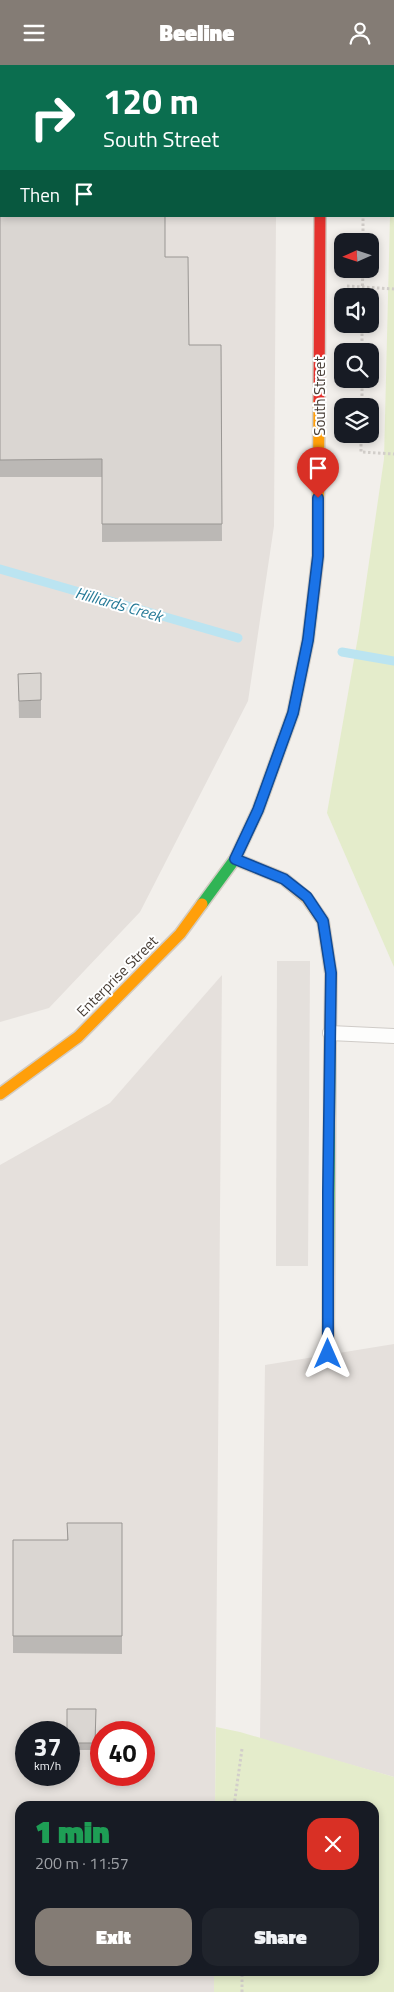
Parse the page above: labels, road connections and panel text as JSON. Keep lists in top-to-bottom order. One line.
{"streets":{"street":["South Street","Enterprise Street"]},"crossings":[["South Street","Enterprise Street"]],"water":["Hilliards Creek"],"north":"left","page":{"header":"Beeline","turn":["120 m","South Street"],"then":"Then","speed":"37 km/h","limit":"40","heading":["1 min","200 m · 11:57"],"buttons":["Exit","Share"]}}
